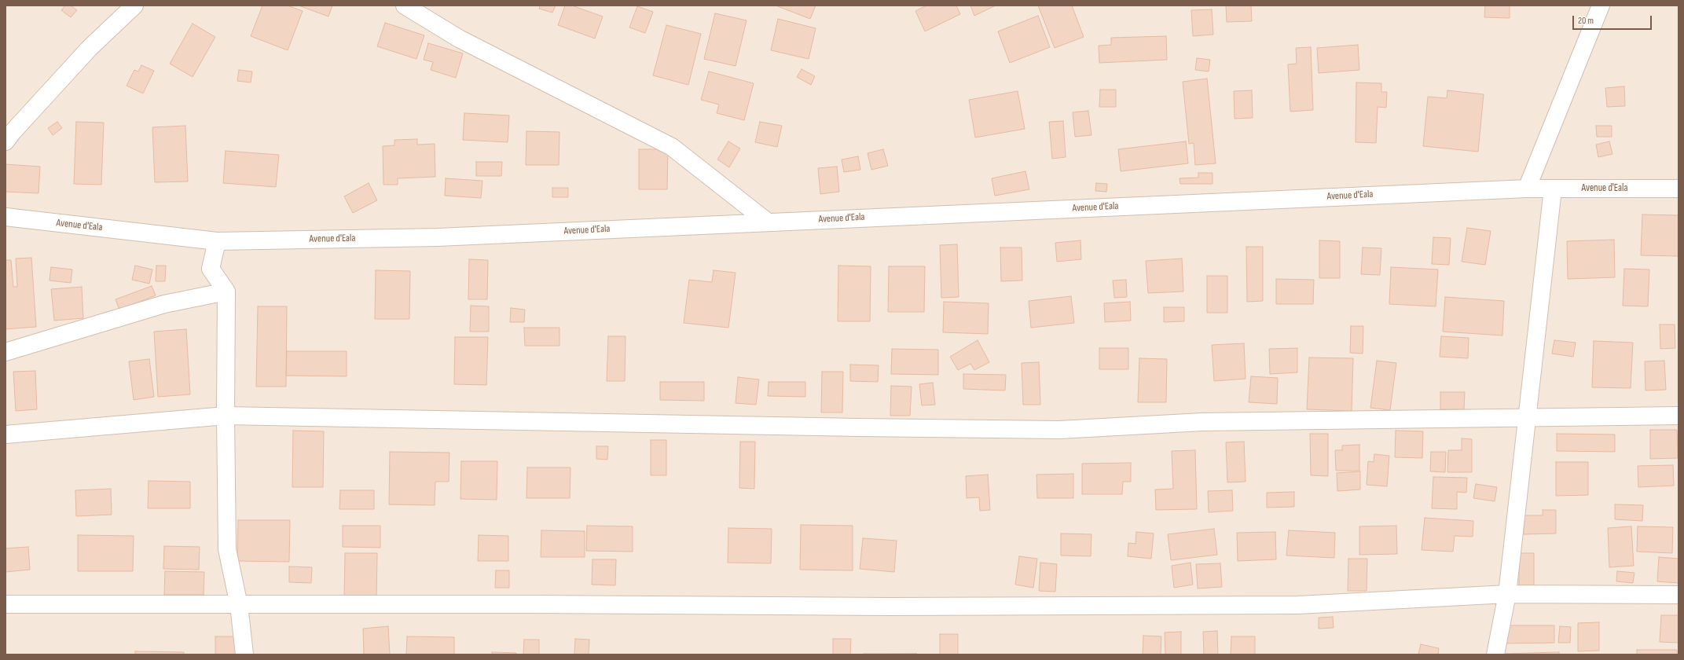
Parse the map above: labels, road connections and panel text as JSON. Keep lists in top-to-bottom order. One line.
{"streets":{"street":["Avenue d'Eala"]},"scale_bar":"20 m"}
